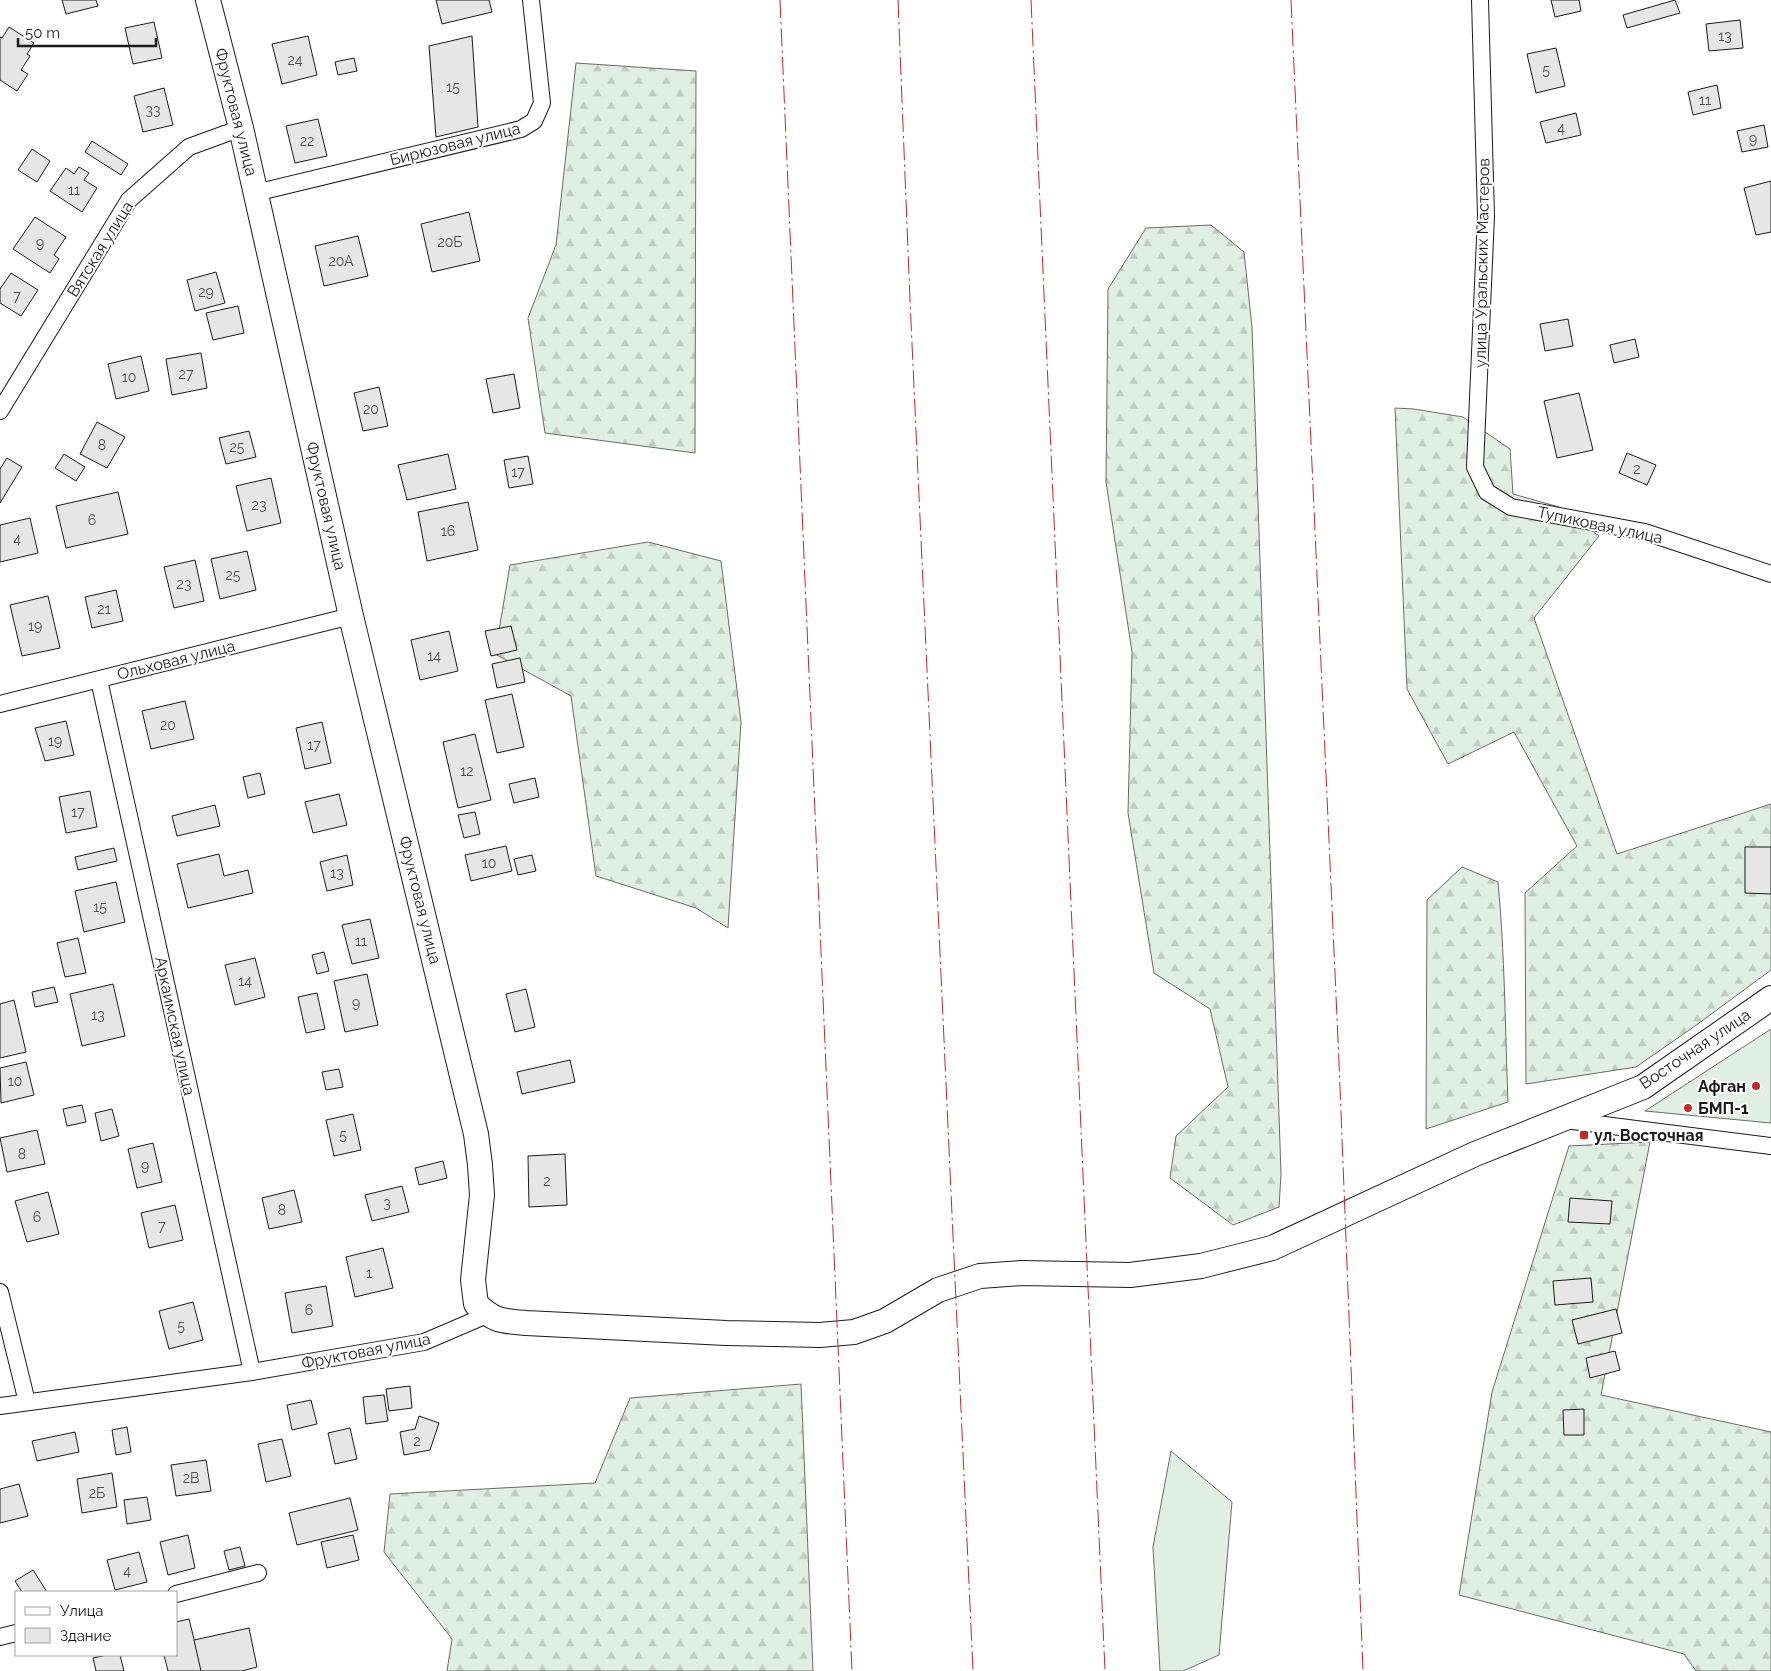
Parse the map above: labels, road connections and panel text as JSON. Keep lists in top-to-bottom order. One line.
{"streets":{"street":["Фруктовая улица","Бирюзовая улица","Вятская улица","улица Уральских Мастеров","Тупиковая улица","Ольховая улица","Аркаимская улица","Восточная улица"]},"crossings":[["Фруктовая улица","Бирюзовая улица"],["Фруктовая улица","Вятская улица"],["Фруктовая улица","Ольховая улица"],["Фруктовая улица","Аркаимская улица"],["Фруктовая улица","Восточная улица"],["улица Уральских Мастеров","Тупиковая улица"],["Ольховая улица","Аркаимская улица"]],"places":{"other":["Афган","БМП-1"],"transit":["ул. Восточная"]},"house_numbers":["13","24","5","15","11","33","4","9","22","11","20Б","9","20А","29","7","27","10","20","8","25","2","17","23","6","16","4","25","23","21","19","14","20","19","17","12","17","10","13","15","11","14","9","13","10","5","8","9","2","3","8","6","7","1","6","5","2","2В","2Б","4"],"legend":["Улица","Здание"],"scale_bar":"50 m"}
